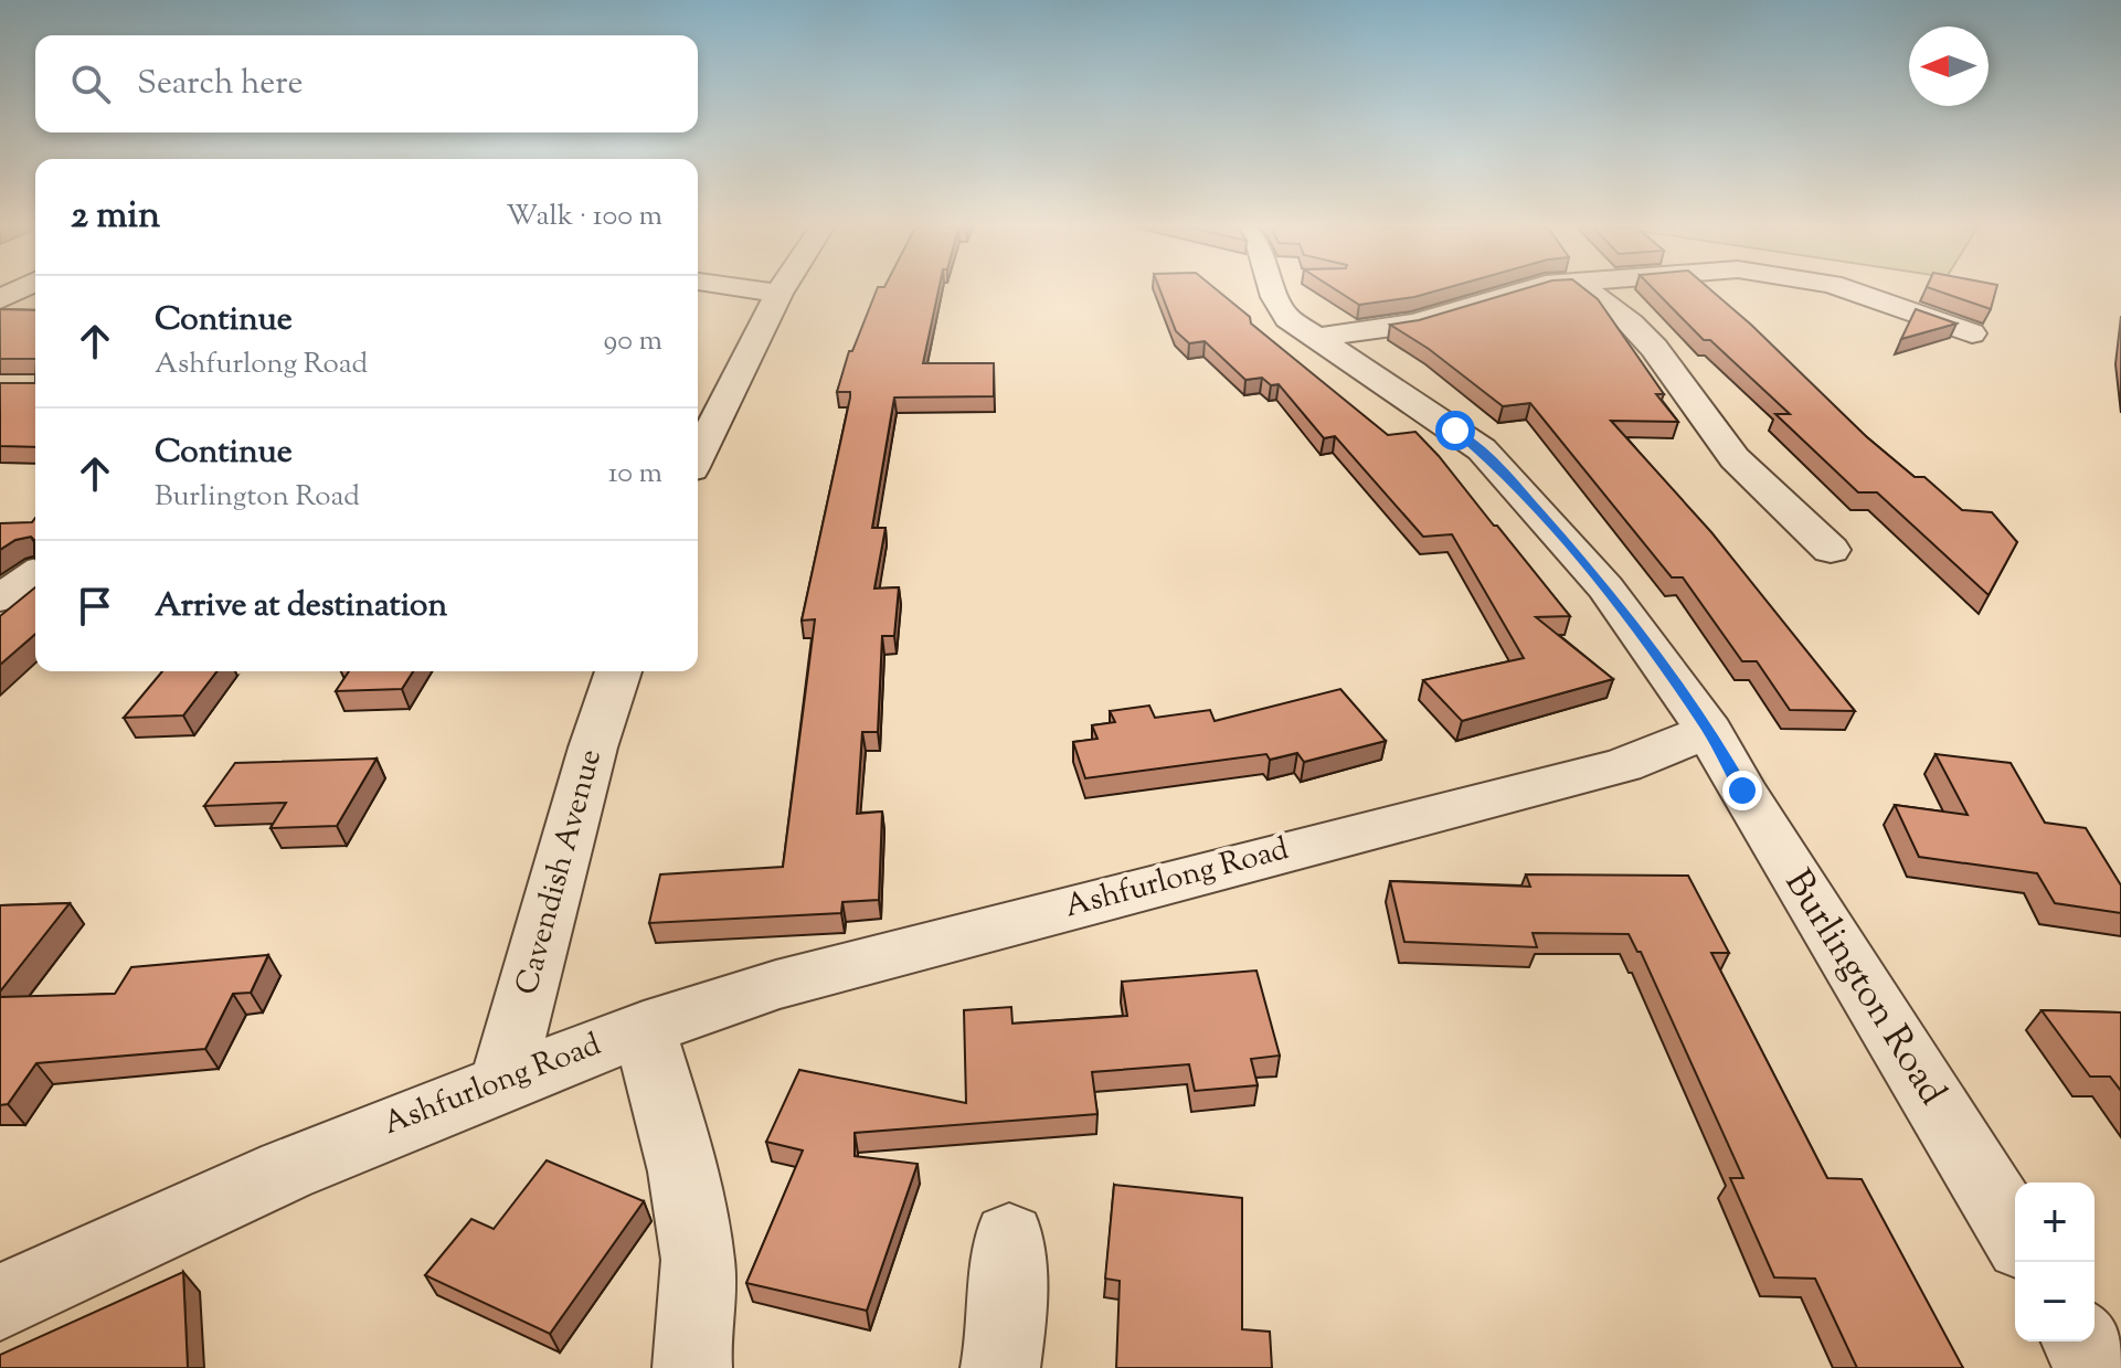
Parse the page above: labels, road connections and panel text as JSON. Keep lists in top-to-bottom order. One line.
{"streets":{"street":["Cavendish Avenue","Ashfurlong Road","Burlington Road"]},"crossings":[["Cavendish Avenue","Ashfurlong Road"],["Ashfurlong Road","Burlington Road"]],"north":"left","page":{"search":"Search here","heading":["2 min","Walk · 100 m"],"list":[["Continue","Ashfurlong Road","90 m"],["Continue","Burlington Road","10 m"],"Arrive at destination"],"map_buttons":["+","−"]}}
